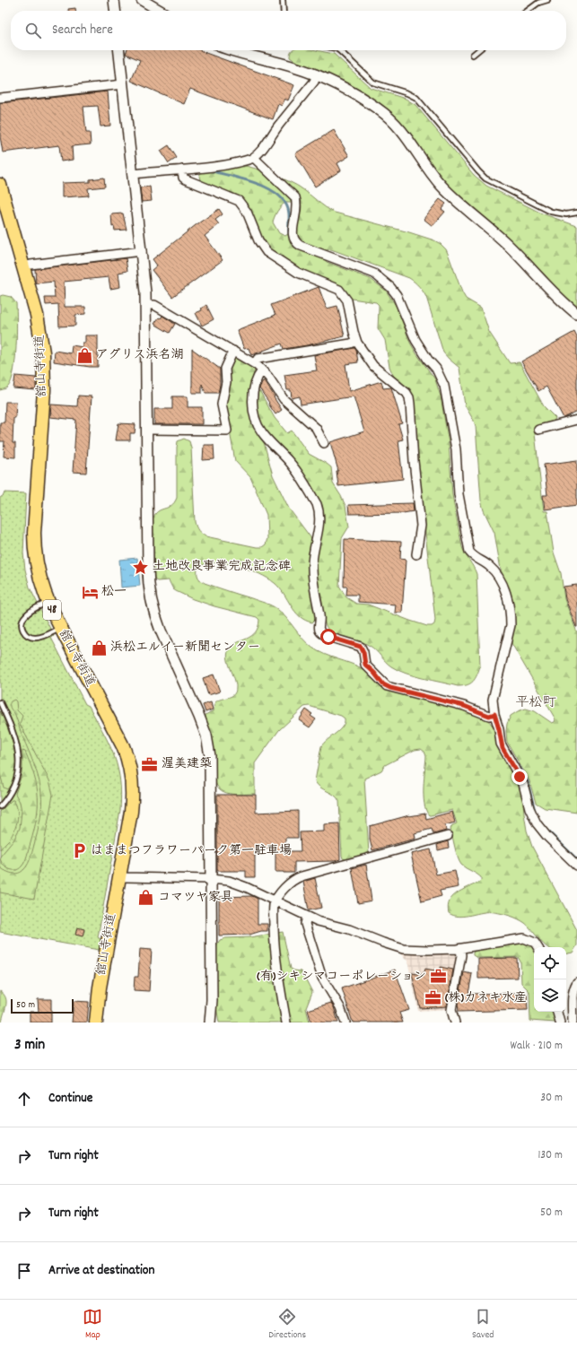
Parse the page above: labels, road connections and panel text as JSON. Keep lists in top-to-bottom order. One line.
{"streets":{"main road":["舘山寺街道","48"]},"districts":["平松町"],"places":{"shop":["アグリス浜名湖","浜松エルイー新聞センター","コマツヤ家具"],"place":["土地改良事業完成記念碑"],"hotel":["松一"],"office":["渥美建築","(有)シキシマコーポレーション","(株)カネキ水産"],"parking":["はままつフラワーパーク第一駐車場"]},"scale_bar":"50 m","page":{"search":"Search here","scale":"50 m","heading":["3 min","Walk · 210 m"],"list":[["Continue","30 m"],["Turn right","130 m"],["Turn right","50 m"],"Arrive at destination"],"nav":["Map","Directions","Saved"]}}
